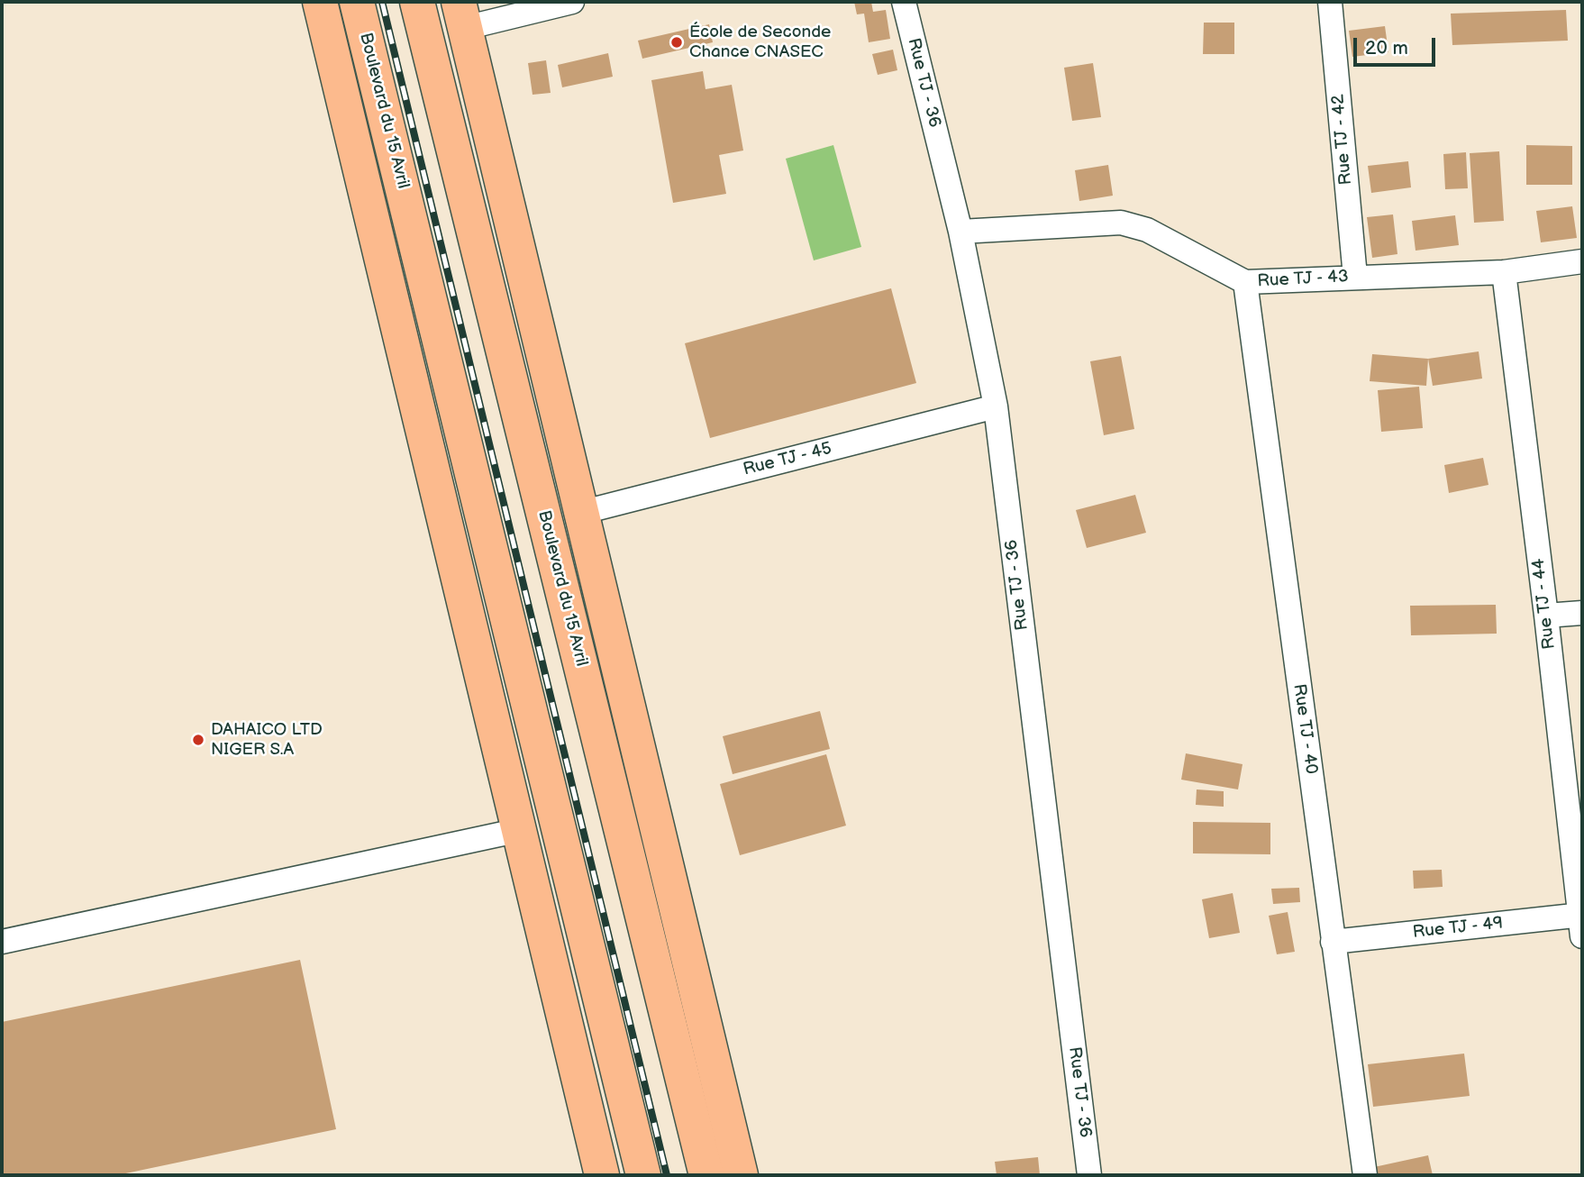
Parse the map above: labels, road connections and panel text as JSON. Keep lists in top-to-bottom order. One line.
{"streets":{"main road":["Boulevard du 15 Avril"],"street":["Rue TJ - 36","Rue TJ - 42","Rue TJ - 43","Rue TJ - 45","Rue TJ - 44","Rue TJ - 40","Rue TJ - 49"]},"crossings":[["Rue TJ - 36","Rue TJ - 43"],["Rue TJ - 36","Rue TJ - 45"],["Boulevard du 15 Avril","Rue TJ - 45"],["Rue TJ - 42","Rue TJ - 43"],["Rue TJ - 43","Rue TJ - 44"],["Rue TJ - 43","Rue TJ - 40"],["Rue TJ - 44","Rue TJ - 49"],["Rue TJ - 40","Rue TJ - 49"]],"places":["École de Seconde Chance CNASEC","DAHAICO LTD NIGER S.A"],"scale_bar":"20 m"}
